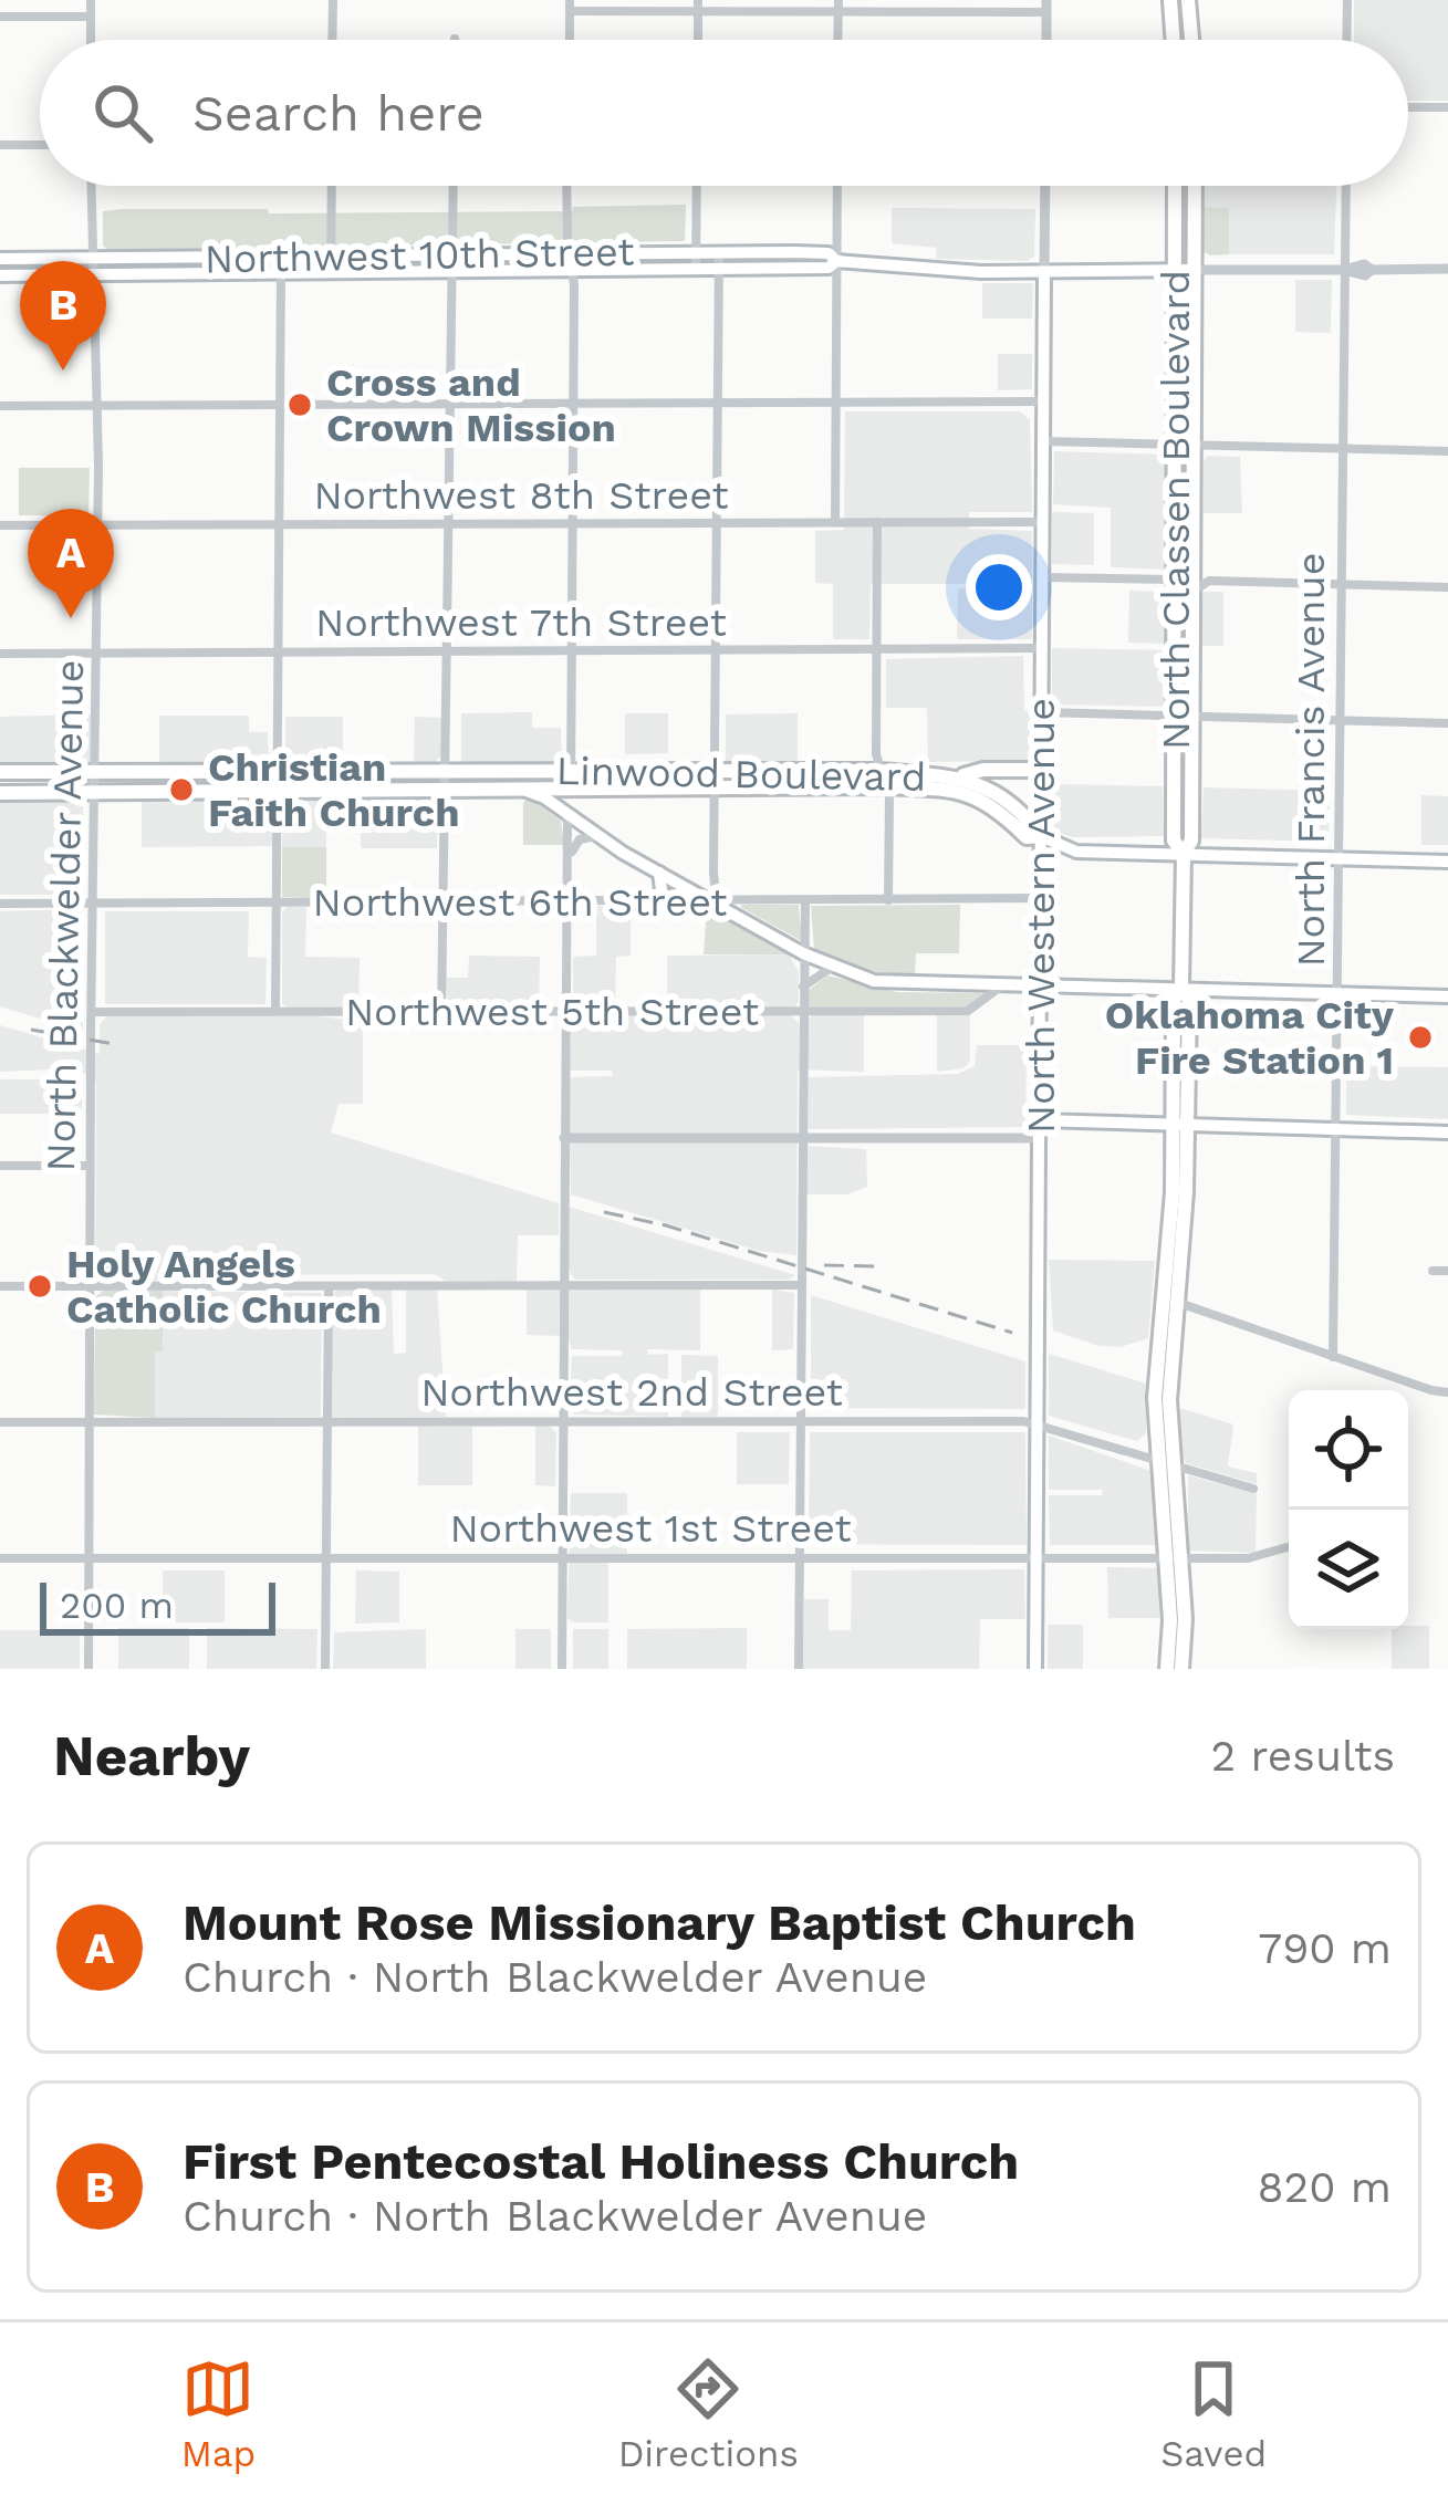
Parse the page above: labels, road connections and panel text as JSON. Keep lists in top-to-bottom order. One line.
{"streets":{"main road":["Northwest 10th Street","North Classen Boulevard","Linwood Boulevard","North Western Avenue"],"street":["Northwest 8th Street","Northwest 7th Street","North Francis Avenue","Northwest 6th Street","North Blackwelder Avenue","Northwest 5th Street","Northwest 2nd Street","Northwest 1st Street"]},"crossings":[["Northwest 10th Street","North Classen Boulevard"],["Northwest 10th Street","North Francis Avenue"],["Northwest 10th Street","North Blackwelder Avenue"],["Northwest 10th Street","North Western Avenue"],["Northwest 8th Street","North Blackwelder Avenue"],["Northwest 8th Street","North Western Avenue"],["North Classen Boulevard","Northwest 2nd Street"],["North Classen Boulevard","Northwest 1st Street"],["Northwest 7th Street","North Blackwelder Avenue"],["Northwest 7th Street","North Western Avenue"],["Linwood Boulevard","North Blackwelder Avenue"],["Linwood Boulevard","North Western Avenue"],["Northwest 6th Street","North Blackwelder Avenue"],["Northwest 6th Street","North Western Avenue"],["North Blackwelder Avenue","Northwest 5th Street"],["North Blackwelder Avenue","Northwest 2nd Street"],["North Blackwelder Avenue","Northwest 1st Street"],["North Western Avenue","Northwest 2nd Street"],["North Western Avenue","Northwest 1st Street"]],"places":["Cross and Crown Mission","Christian Faith Church","Oklahoma City Fire Station 1","Holy Angels Catholic Church"],"scale_bar":"200 m","page":{"search":"Search here","pins":["B","A"],"scale":"200 m","heading":["Nearby","2 results"],"list":[{"mark":"A","name":"Mount Rose Missionary Baptist Church","note":"Church · North Blackwelder Avenue","value":"790 m"},{"mark":"B","name":"First Pentecostal Holiness Church","note":"Church · North Blackwelder Avenue","value":"820 m"}],"nav":["Map","Directions","Saved"]}}
